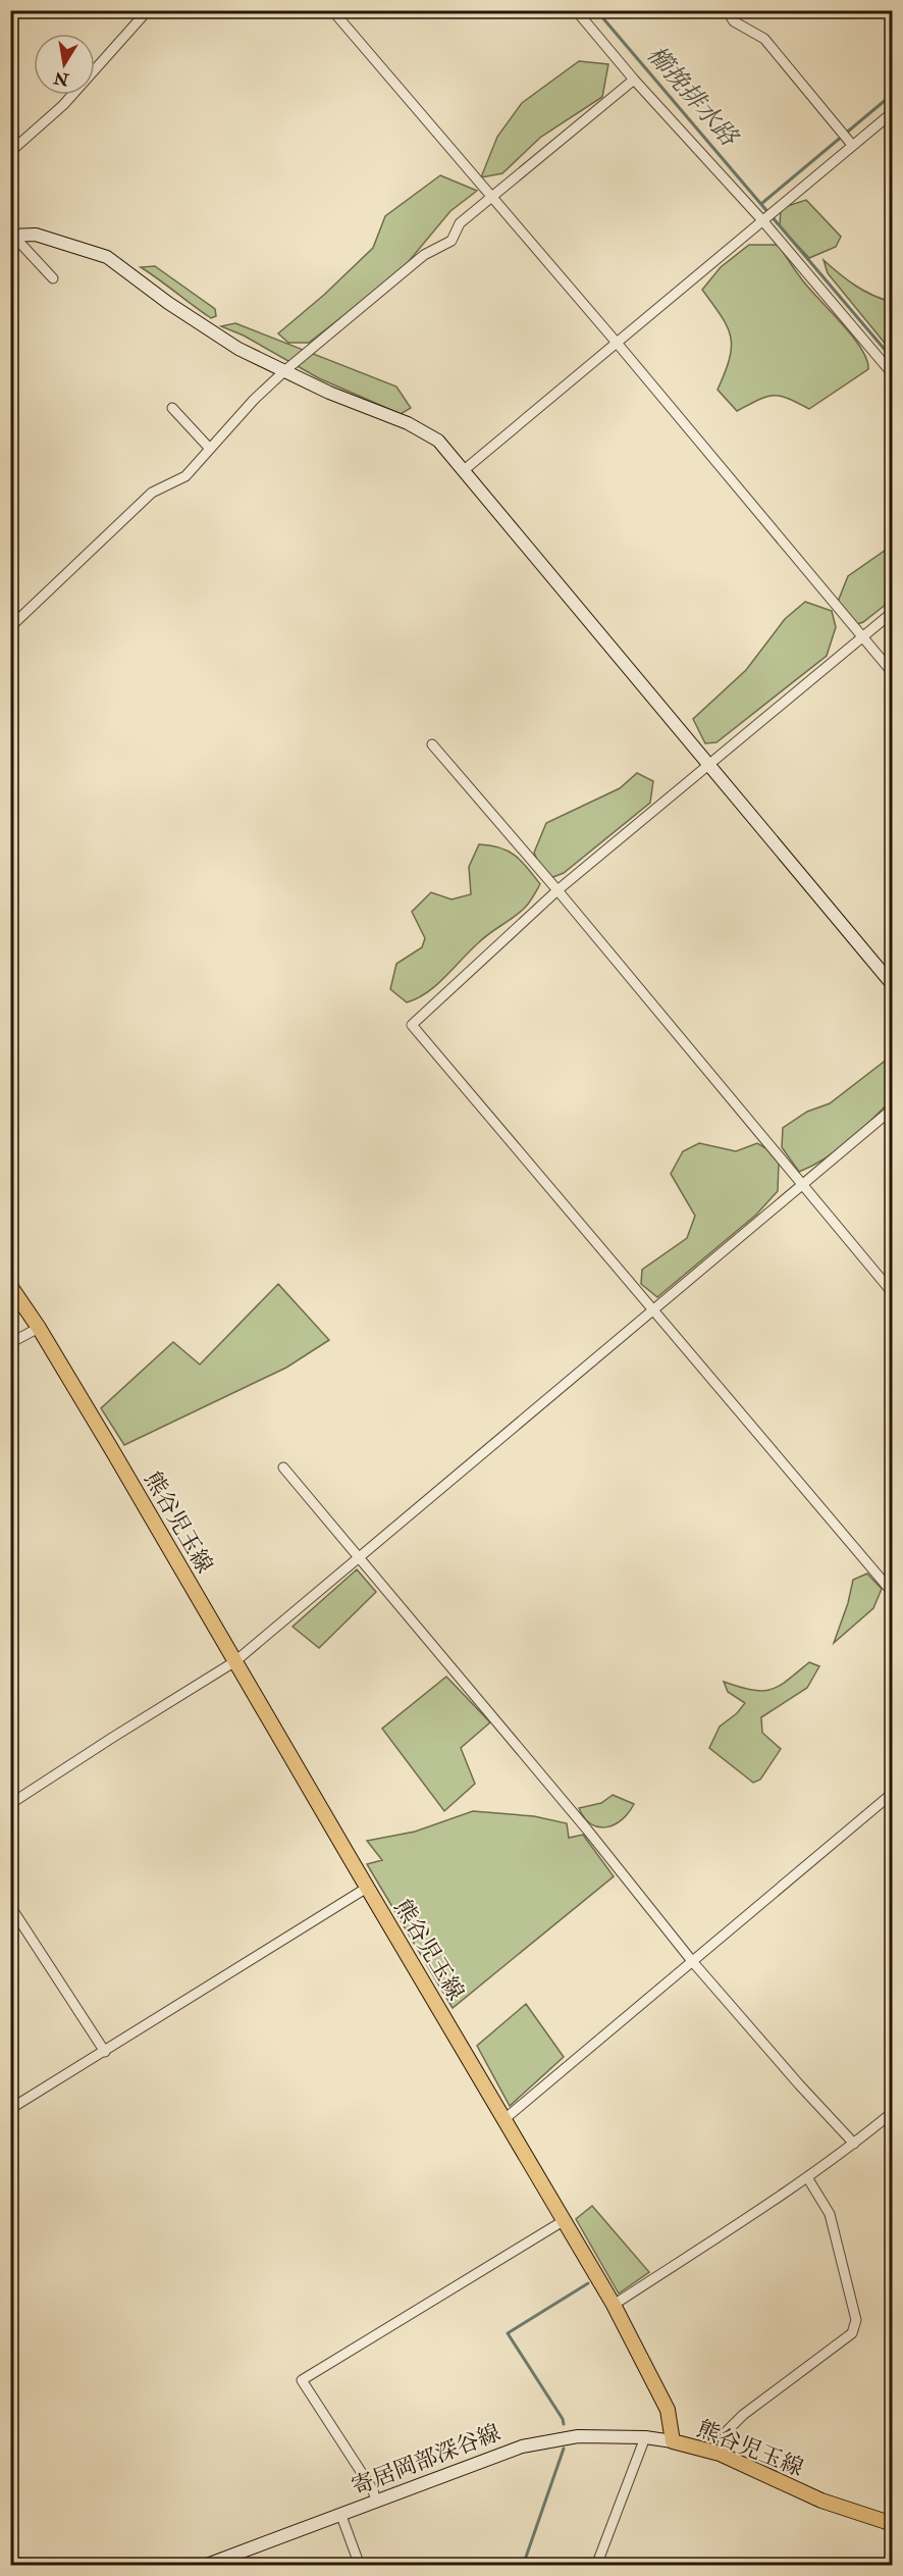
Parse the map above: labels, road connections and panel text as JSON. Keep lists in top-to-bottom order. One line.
{"streets":{"main road":["熊谷児玉線"],"street":["寄居岡部深谷線"]},"crossings":[["熊谷児玉線","寄居岡部深谷線"]],"water":["櫛挽排水路"],"north":"bottom"}
